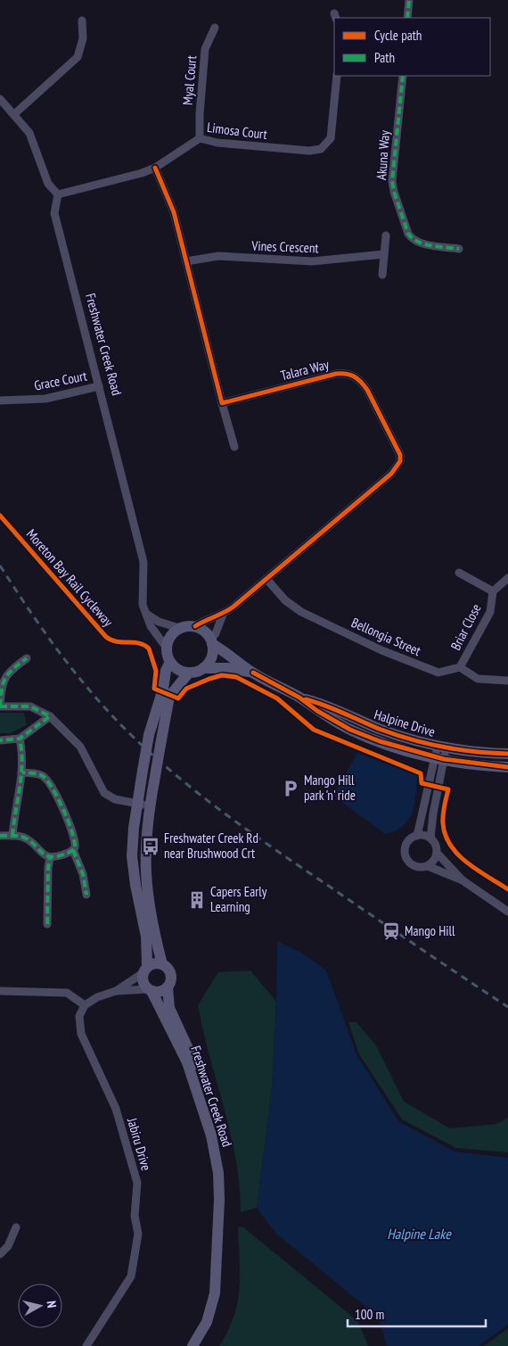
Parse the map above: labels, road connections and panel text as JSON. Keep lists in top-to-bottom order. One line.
{"streets":{"main road":["Freshwater Creek Road","Halpine Drive"],"street":["Myal Court","Limosa Court","Akuna Way","Vines Crescent","Talara Way","Grace Court","Briar Close","Bellongia Street","Jabiru Drive"],"cycle path":["Moreton Bay Rail Cycleway"]},"crossings":[["Myal Court","Limosa Court"],["Limosa Court","Freshwater Creek Road"],["Freshwater Creek Road","Talara Way"],["Freshwater Creek Road","Grace Court"],["Freshwater Creek Road","Halpine Drive"],["Talara Way","Bellongia Street"],["Talara Way","Halpine Drive"],["Briar Close","Bellongia Street"]],"water":["Halpine Lake"],"places":{"parking":["Mango Hill park 'n' ride"],"bus stop":["Freshwater Creek Rd near Brushwood Crt"],"building":["Capers Early Learning"],"station":["Mango Hill"]},"legend":["Cycle path","Path"],"scale_bar":"100 m","north":"right"}
